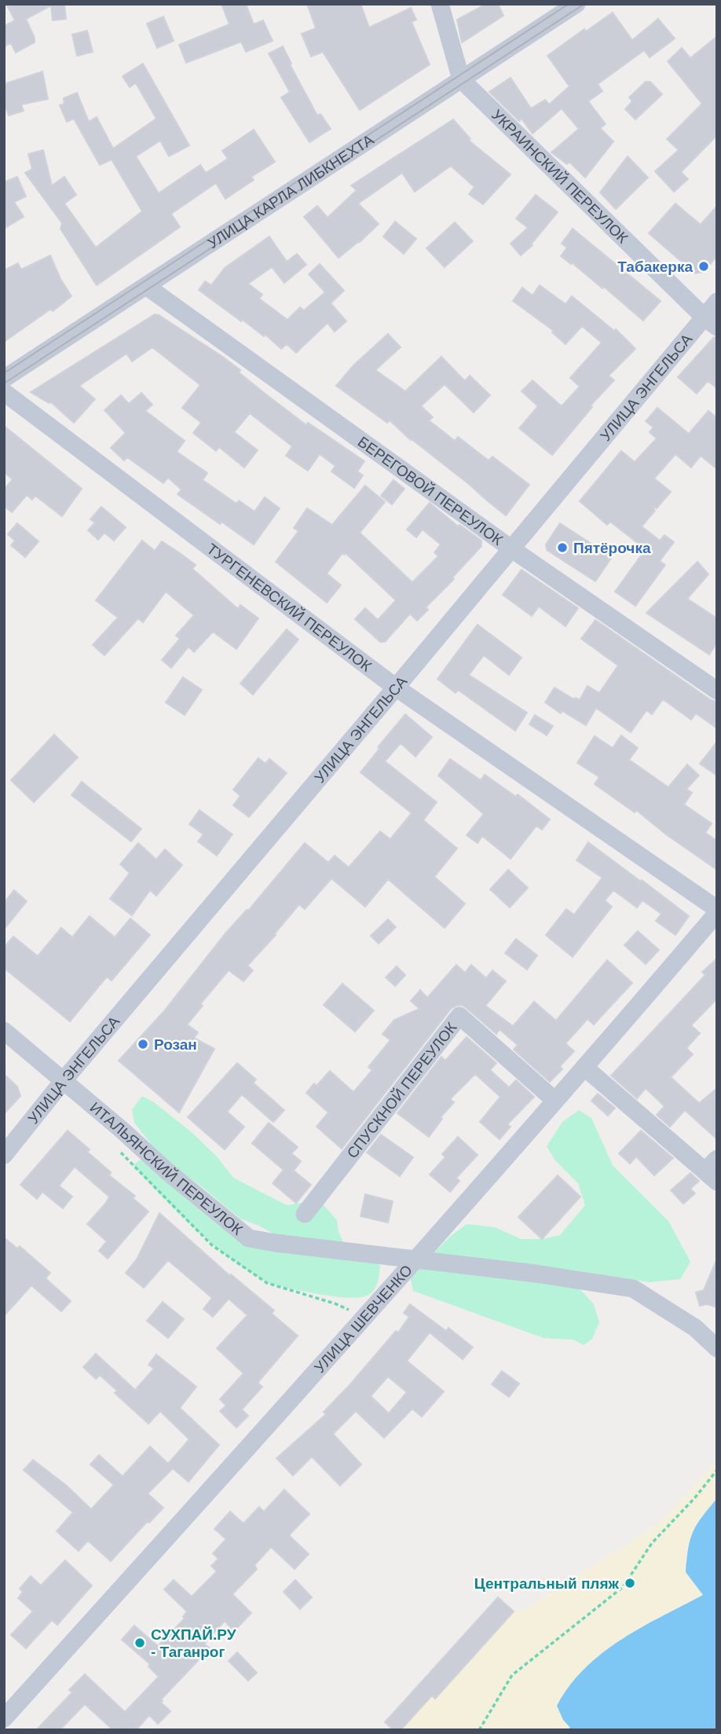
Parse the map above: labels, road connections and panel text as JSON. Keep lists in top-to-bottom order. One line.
{"streets":{"street":["УКРАИНСКИЙ ПЕРЕУЛОК","УЛИЦА КАРЛА ЛИБКНЕХТА","УЛИЦА ЭНГЕЛЬСА","БЕРЕГОВОЙ ПЕРЕУЛОК","ТУРГЕНЕВСКИЙ ПЕРЕУЛОК","СПУСКНОЙ ПЕРЕУЛОК","ИТАЛЬЯНСКИЙ ПЕРЕУЛОК","УЛИЦА ШЕВЧЕНКО"]},"crossings":[["УКРАИНСКИЙ ПЕРЕУЛОК","УЛИЦА КАРЛА ЛИБКНЕХТА"],["УКРАИНСКИЙ ПЕРЕУЛОК","УЛИЦА ЭНГЕЛЬСА"],["УЛИЦА КАРЛА ЛИБКНЕХТА","БЕРЕГОВОЙ ПЕРЕУЛОК"],["УЛИЦА ЭНГЕЛЬСА","БЕРЕГОВОЙ ПЕРЕУЛОК"],["УЛИЦА ЭНГЕЛЬСА","ТУРГЕНЕВСКИЙ ПЕРЕУЛОК"],["УЛИЦА ЭНГЕЛЬСА","ИТАЛЬЯНСКИЙ ПЕРЕУЛОК"],["СПУСКНОЙ ПЕРЕУЛОК","УЛИЦА ШЕВЧЕНКО"]],"places":["Табакерка","Пятёрочка","Розан","Центральный пляж","СУХПАЙ.РУ - Таганрог"]}
